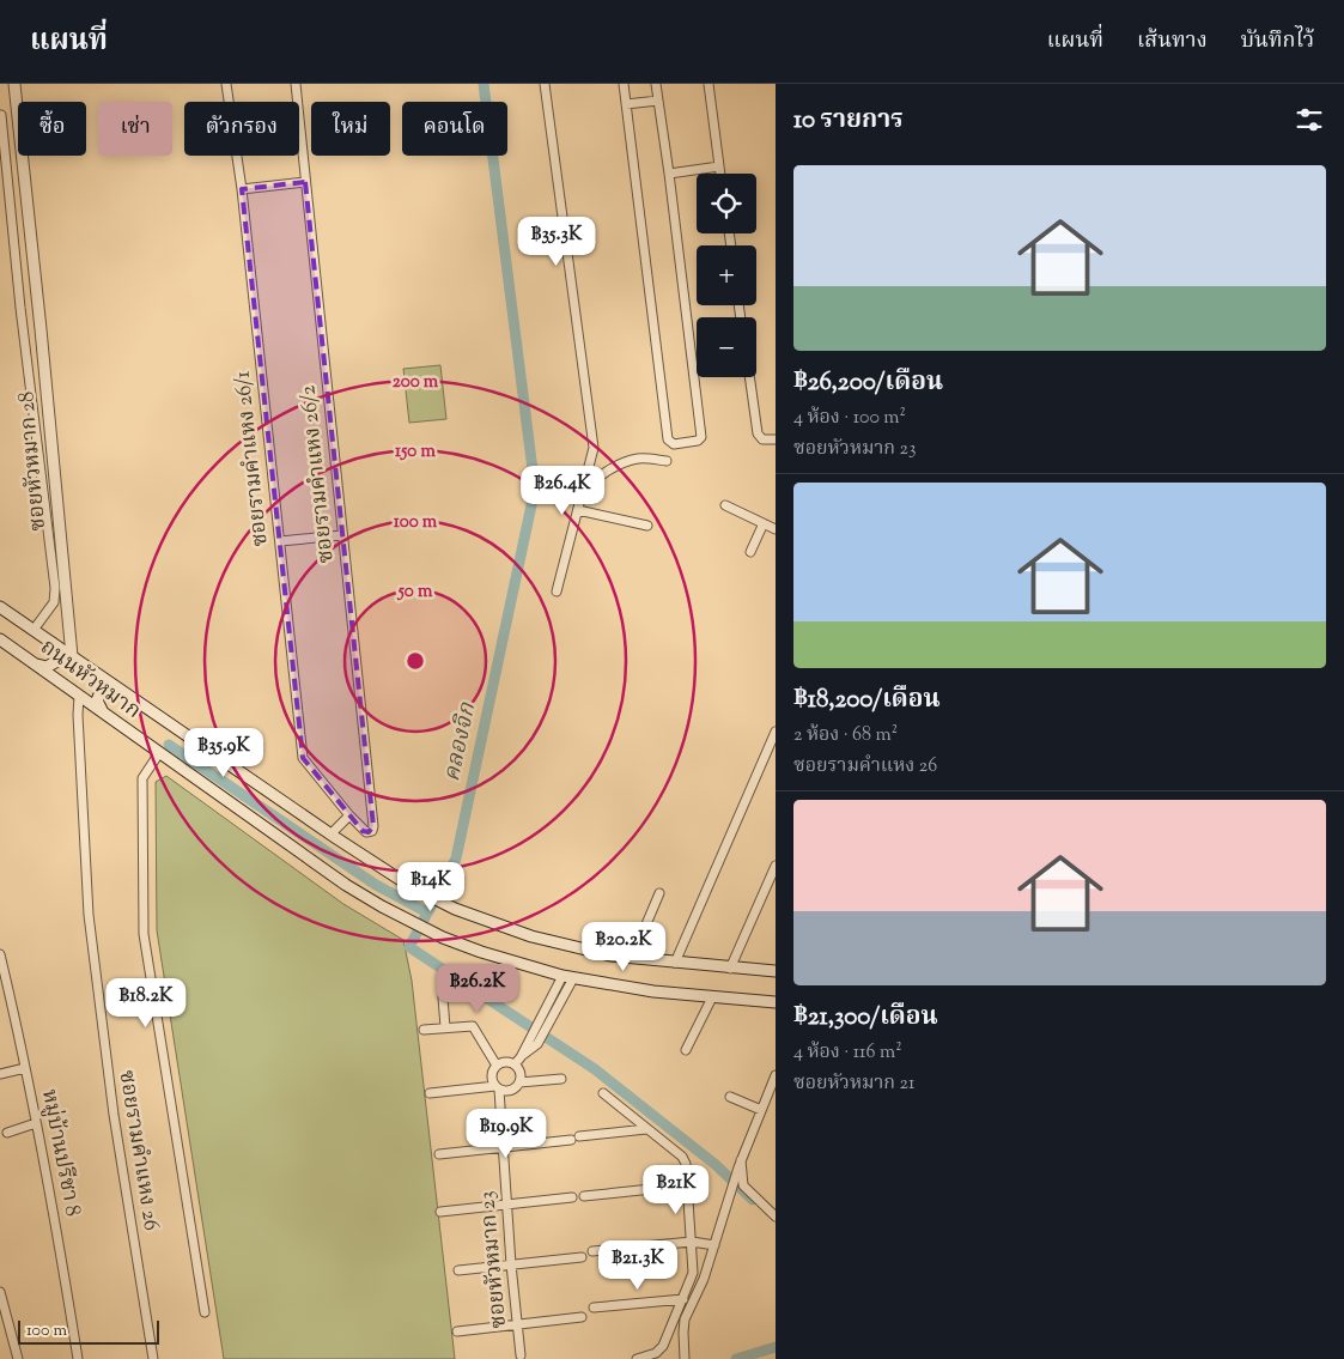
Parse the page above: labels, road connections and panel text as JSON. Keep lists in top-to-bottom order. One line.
{"streets":{"main road":["ซอยหัวหมาก 28","ถนนหัวหมาก"],"street":["ซอยรามคำแหง 26/1","ซอยรามคำแหง 26/2","ซอยรามคำแหง 26","หมู่บ้านปรีชา 8","ซอยหัวหมาก 23"]},"crossings":[["ซอยรามคำแหง 26/1","ซอยรามคำแหง 26/2"],["ซอยหัวหมาก 28","ถนนหัวหมาก"],["ถนนหัวหมาก","ซอยรามคำแหง 26"]],"water":["คลองจิก"],"scale_bar":"100 m","page":{"header":"แผนที่","nav":["แผนที่","เส้นทาง","บันทึกไว้"],"heading":"10 รายการ","chip":["ซื้อ","เช่า","ตัวกรอง","ใหม่","คอนโด"],"list":[{"name":"฿26,200/เดือน","note":"4 ห้อง · 100 m² · ซอยหัวหมาก 23"},{"name":"฿18,200/เดือน","note":"2 ห้อง · 68 m² · ซอยรามคำแหง 26"},{"name":"฿21,300/เดือน","note":"4 ห้อง · 116 m² · ซอยหัวหมาก 21"}],"map_buttons":["+","−"],"price":["฿35.3K","฿26.4K","฿35.9K","฿14K","฿20.2K","฿26.2K","฿18.2K","฿19.9K","฿21K","฿21.3K"],"scale":"100 m"},"rings":["200 m","150 m","100 m","50 m"]}
